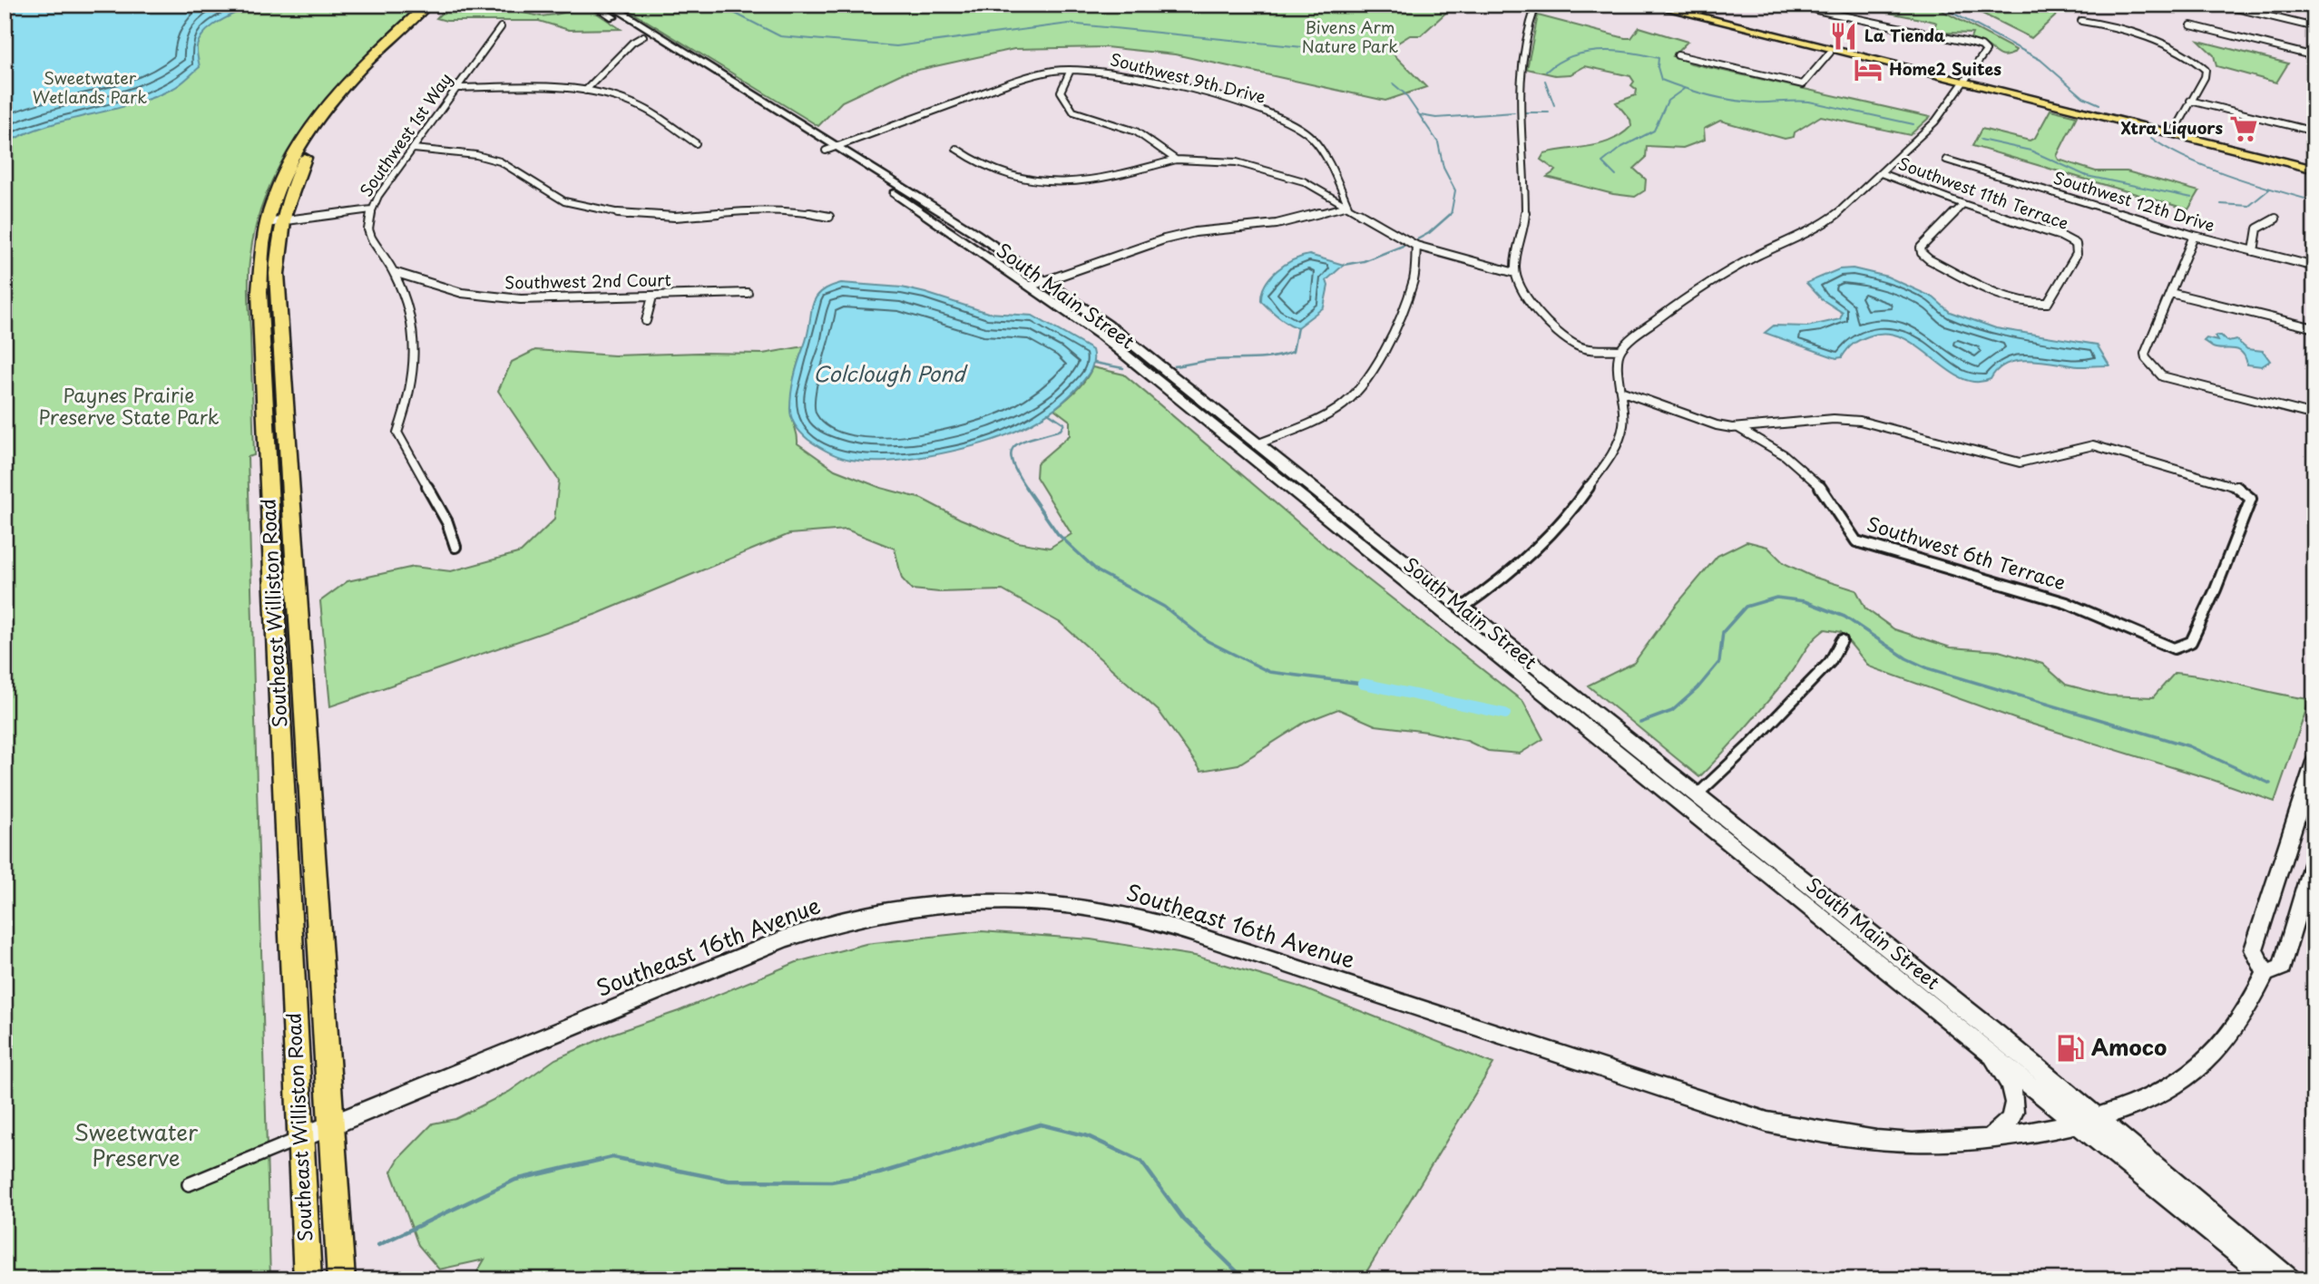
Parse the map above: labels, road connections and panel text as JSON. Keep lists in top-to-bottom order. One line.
{"streets":{"highway":["Southeast Williston Road"],"main road":["South Main Street","Southeast 16th Avenue"],"street":["Southwest 9th Drive","Southwest 1st Way","Southwest 11th Terrace","Southwest 12th Drive","Southwest 2nd Court","Southwest 6th Terrace"]},"crossings":[["Southwest 9th Drive","South Main Street"],["Southwest 1st Way","Southwest 2nd Court"],["South Main Street","Southeast 16th Avenue"],["Southeast Williston Road","Southeast 16th Avenue"]],"water":["Colclough Pond"],"parks":["Bivens Arm Nature Park","Sweetwater Wetlands Park","Paynes Prairie Preserve State Park","Sweetwater Preserve"],"places":{"restaurant":["La Tienda"],"hotel":["Home2 Suites"],"supermarket":["Xtra Liquors"],"fuel station":["Amoco"]}}
